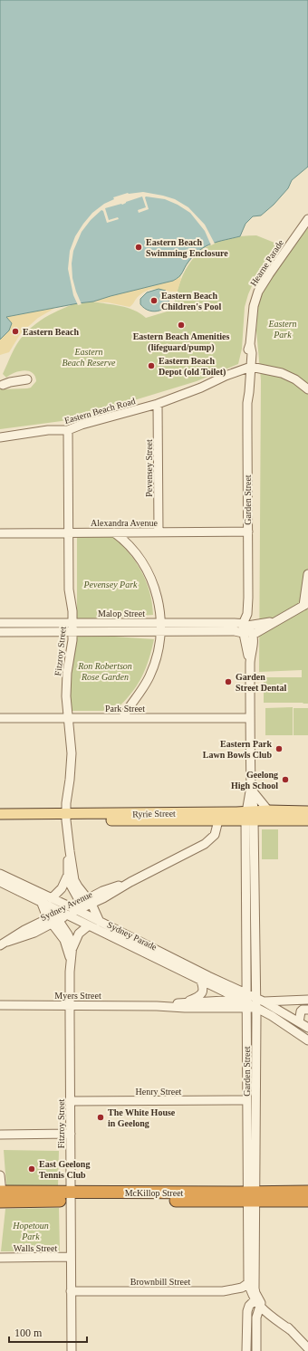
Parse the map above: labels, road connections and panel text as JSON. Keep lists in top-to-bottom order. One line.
{"streets":{"highway":["McKillop Street"],"main road":["Ryrie Street"],"street":["Hearne Parade","Eastern Beach Road","Pevensey Street","Garden Street","Alexandra Avenue","Malop Street","Fitzroy Street","Park Street","Sydney Avenue","Sydney Parade","Myers Street","Henry Street","Walls Street","Brownbill Street"]},"crossings":[["Hearne Parade","Eastern Beach Road"],["Hearne Parade","Garden Street"],["Eastern Beach Road","Pevensey Street"],["Eastern Beach Road","Garden Street"],["Eastern Beach Road","Fitzroy Street"],["Pevensey Street","Alexandra Avenue"],["Garden Street","Alexandra Avenue"],["Garden Street","Malop Street"],["Garden Street","Park Street"],["Garden Street","Ryrie Street"],["Garden Street","Sydney Parade"],["Garden Street","Myers Street"],["Garden Street","Henry Street"],["Garden Street","McKillop Street"],["Garden Street","Brownbill Street"],["Alexandra Avenue","Fitzroy Street"],["Malop Street","Fitzroy Street"],["Fitzroy Street","Park Street"],["Fitzroy Street","Ryrie Street"],["Fitzroy Street","Sydney Avenue"],["Fitzroy Street","Sydney Parade"],["Fitzroy Street","Myers Street"],["Fitzroy Street","Henry Street"],["Fitzroy Street","McKillop Street"],["Fitzroy Street","Walls Street"],["Fitzroy Street","Brownbill Street"],["Ryrie Street","Sydney Avenue"],["Sydney Avenue","Sydney Parade"],["Sydney Parade","Myers Street"]],"parks":["Eastern Park","Eastern Beach Reserve","Pevensey Park","Ron Robertson Rose Garden","Hopetoun Park"],"places":["Eastern Beach Swimming Enclosure","Eastern Beach Children's Pool","Eastern Beach Amenities (lifeguard/pump)","Eastern Beach","Eastern Beach Depot (old Toilet)","Garden Street Dental","Eastern Park Lawn Bowls Club","Geelong High School","The White House in Geelong","East Geelong Tennis Club"],"scale_bar":"100 m"}
